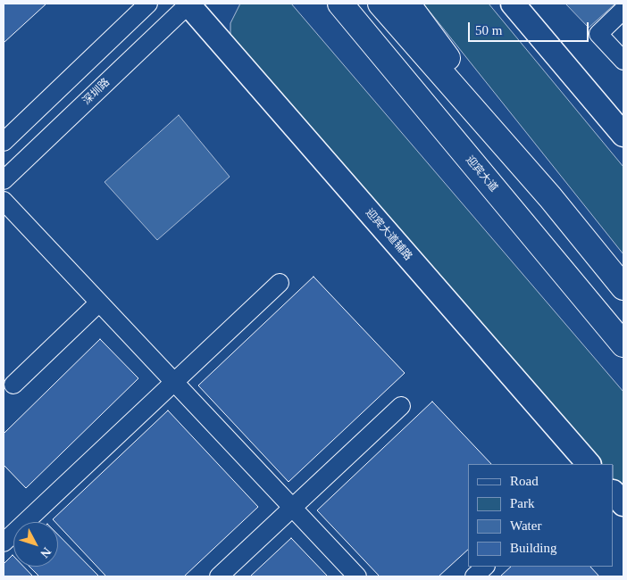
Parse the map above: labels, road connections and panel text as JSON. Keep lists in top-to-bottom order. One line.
{"streets":{"highway":["迎宾大道"],"main road":["迎宾大道辅路"],"street":["深圳路"]},"crossings":[["深圳路","迎宾大道辅路"]],"legend":["Road","Park","Water","Building"],"scale_bar":"50 m","north":"bottom right"}
